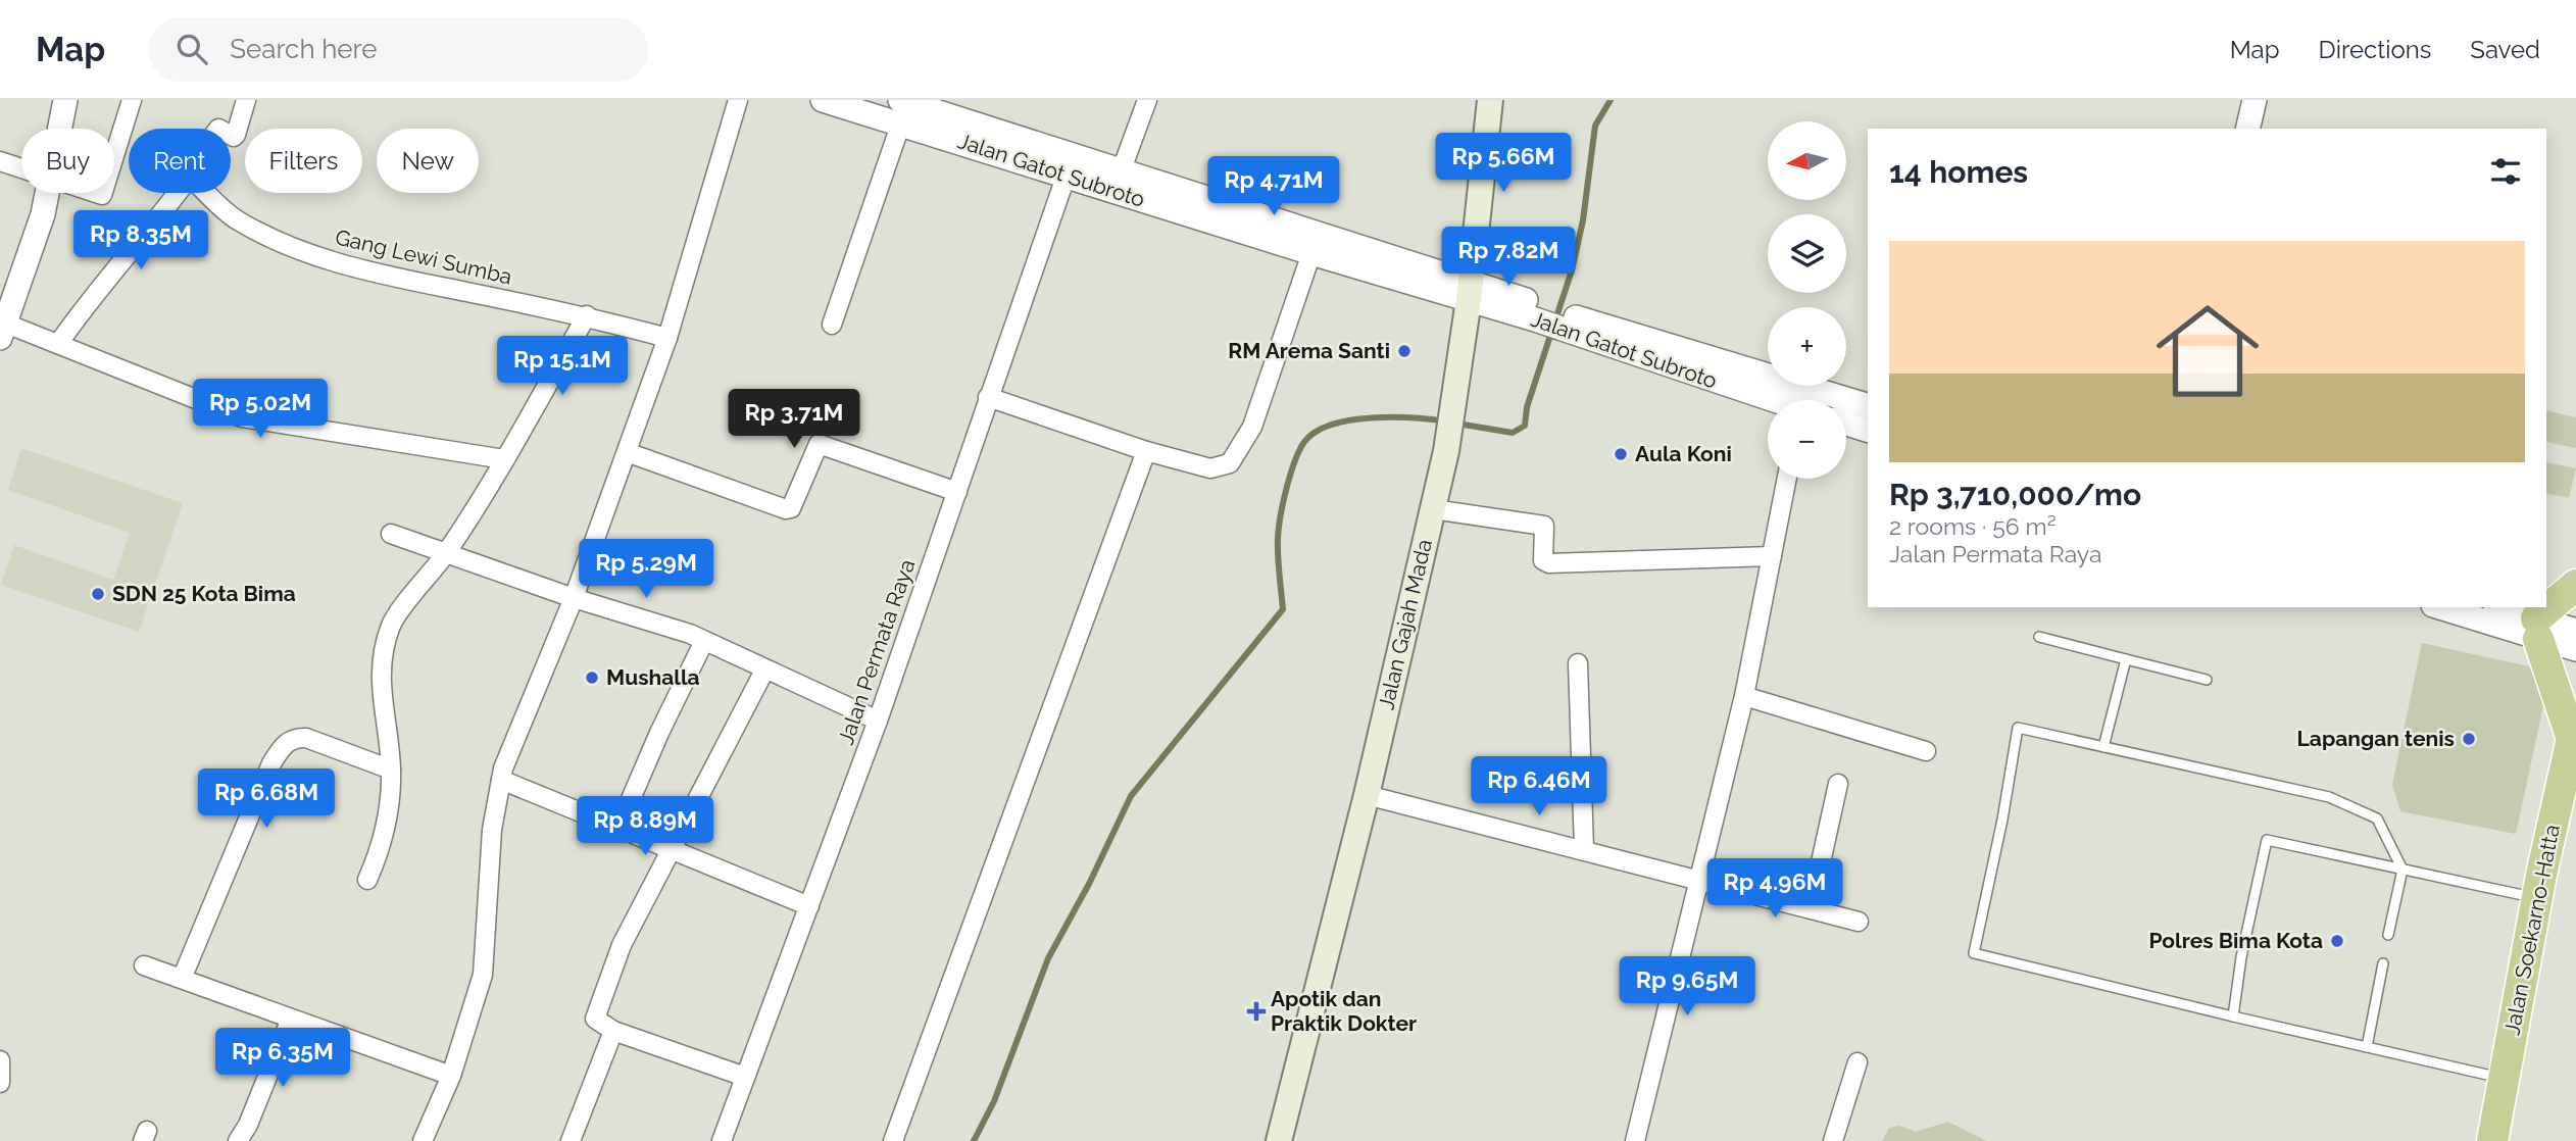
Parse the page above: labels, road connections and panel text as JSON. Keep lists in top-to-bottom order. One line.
{"streets":{"highway":["Jalan Soekarno-Hatta"],"main road":["Jalan Gajah Mada"],"street":["Jalan Gatot Subroto","Gang Lewi Sumba","Jalan Permata Raya"]},"crossings":[["Jalan Gatot Subroto","Jalan Gajah Mada"],["Jalan Gatot Subroto","Jalan Permata Raya"]],"places":{"other":["RM Arema Santi","Aula Koni","SDN 25 Kota Bima","Mushalla","Lapangan tenis","Polres Bima Kota"],"health":["Apotik dan Praktik Dokter"]},"north":"left","page":{"header":"Map","search":"Search here","nav":["Map","Directions","Saved"],"map_buttons":["+","−"],"chip":["Buy","Rent","Filters","New"],"heading":"14 homes","price":["Rp 5.66M","Rp 4.71M","Rp 8.35M","Rp 7.82M","Rp 15.1M","Rp 5.02M","Rp 3.71M","Rp 5.29M","Rp 6.46M","Rp 6.68M","Rp 8.89M","Rp 4.96M","Rp 9.65M","Rp 6.35M"],"list":[{"name":"Rp 3,710,000/mo","note":"2 rooms · 56 m² · Jalan Permata Raya"}]}}
